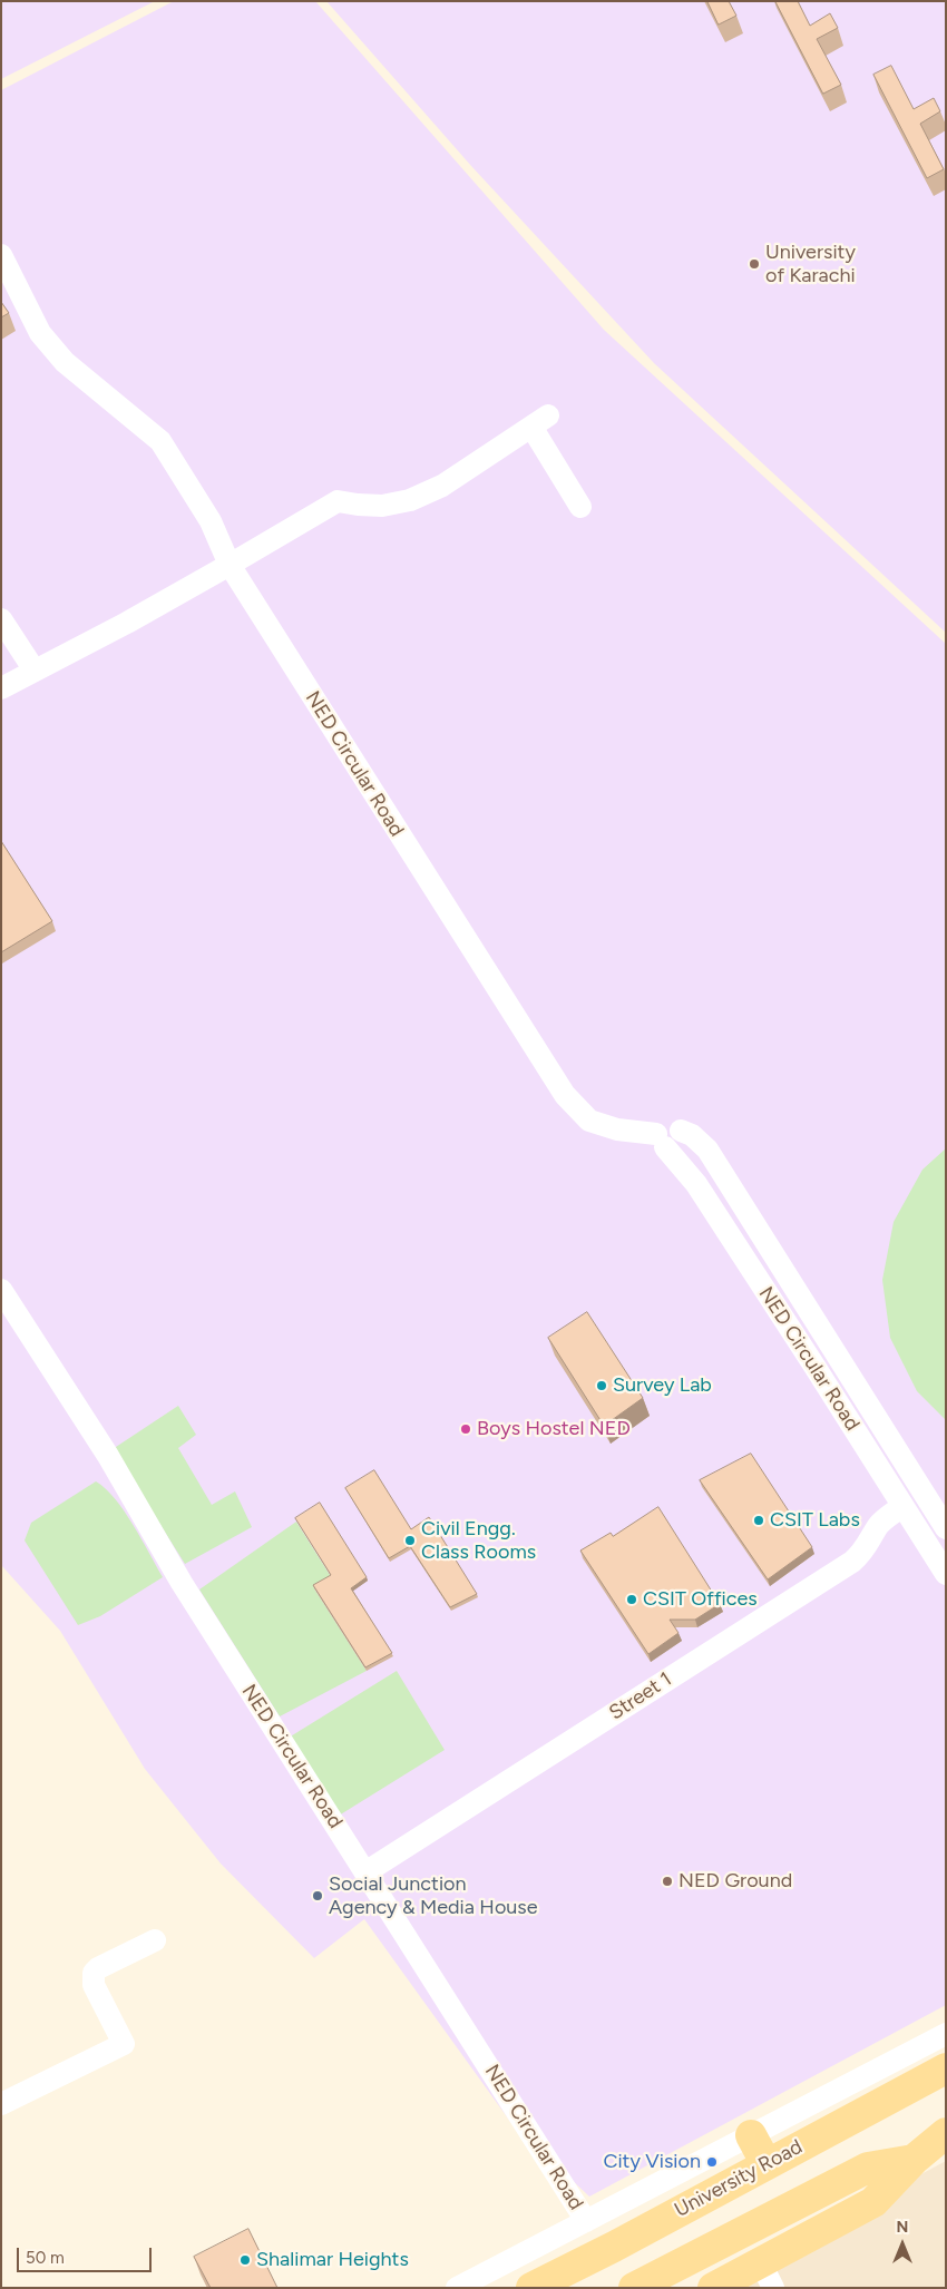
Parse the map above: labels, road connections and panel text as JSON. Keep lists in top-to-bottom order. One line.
{"streets":{"main road":["University Road"],"street":["NED Circular Road","Street 1"]},"crossings":[["NED Circular Road","Street 1"]],"places":["University of Karachi","Survey Lab","Boys Hostel NED","CSIT Labs","Civil Engg. Class Rooms","CSIT Offices","NED Ground","Social Junction Agency & Media House","City Vision","Shalimar Heights"],"scale_bar":"50 m","north":"top"}
